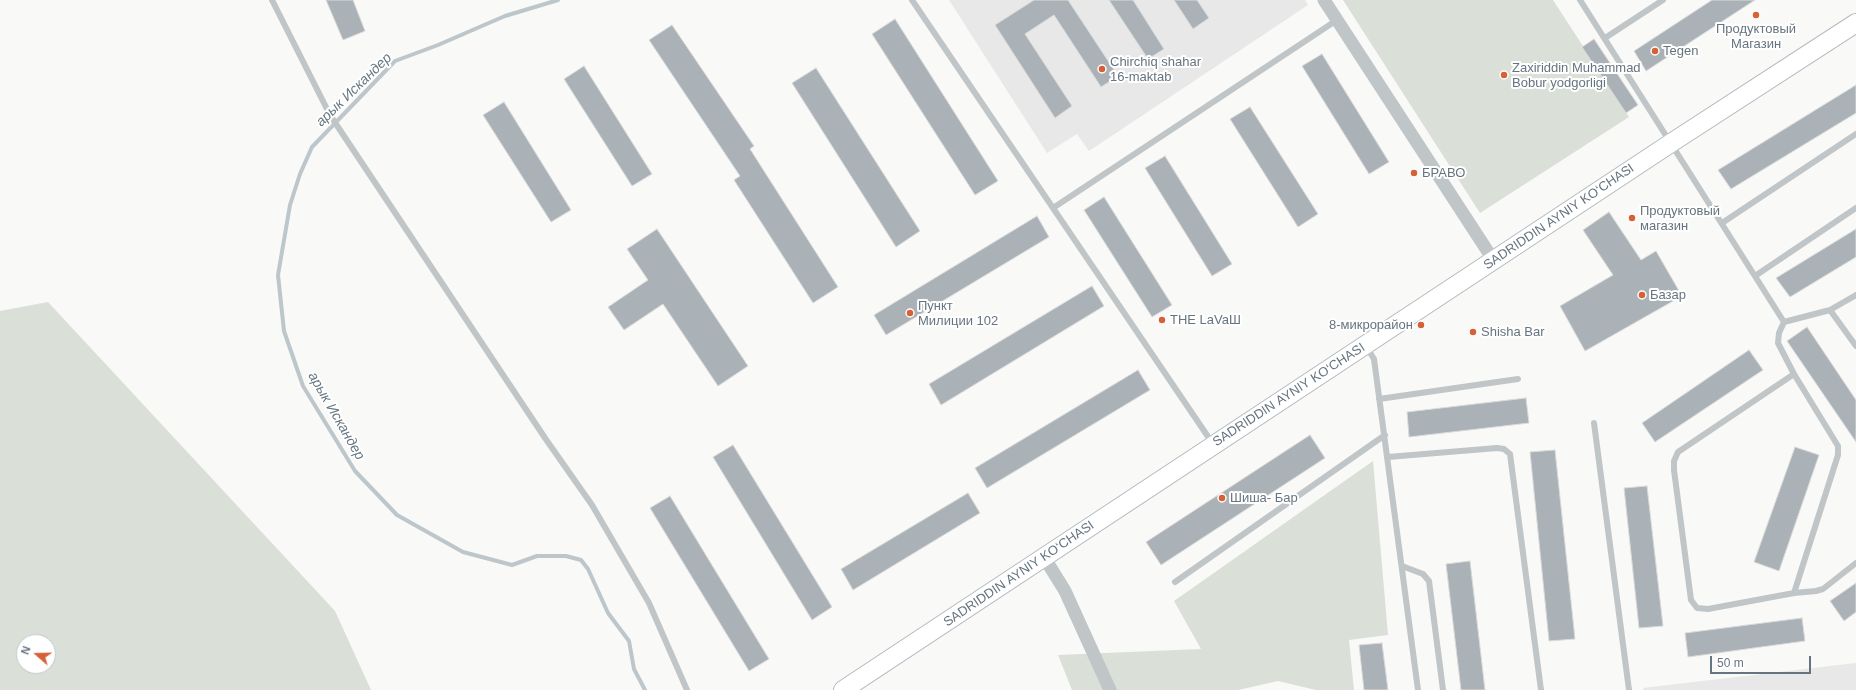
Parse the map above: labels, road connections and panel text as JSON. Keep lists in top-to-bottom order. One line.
{"streets":{"street":["SADRIDDIN AYNIY KO‘CHASI"]},"water":["арык Искандер"],"places":["Продуктовый Магазин","Tegen","Chirchiq shahar 16-maktab","Zaxiriddin Muhammad Bobur yodgorligi","БРАВО","Продуктовый магазин","Базар","Пункт Милиции 102","THE LaVaШ","8-микрорайон","Shisha Bar","Шиша- Бар"],"scale_bar":"50 m","north":"left"}
